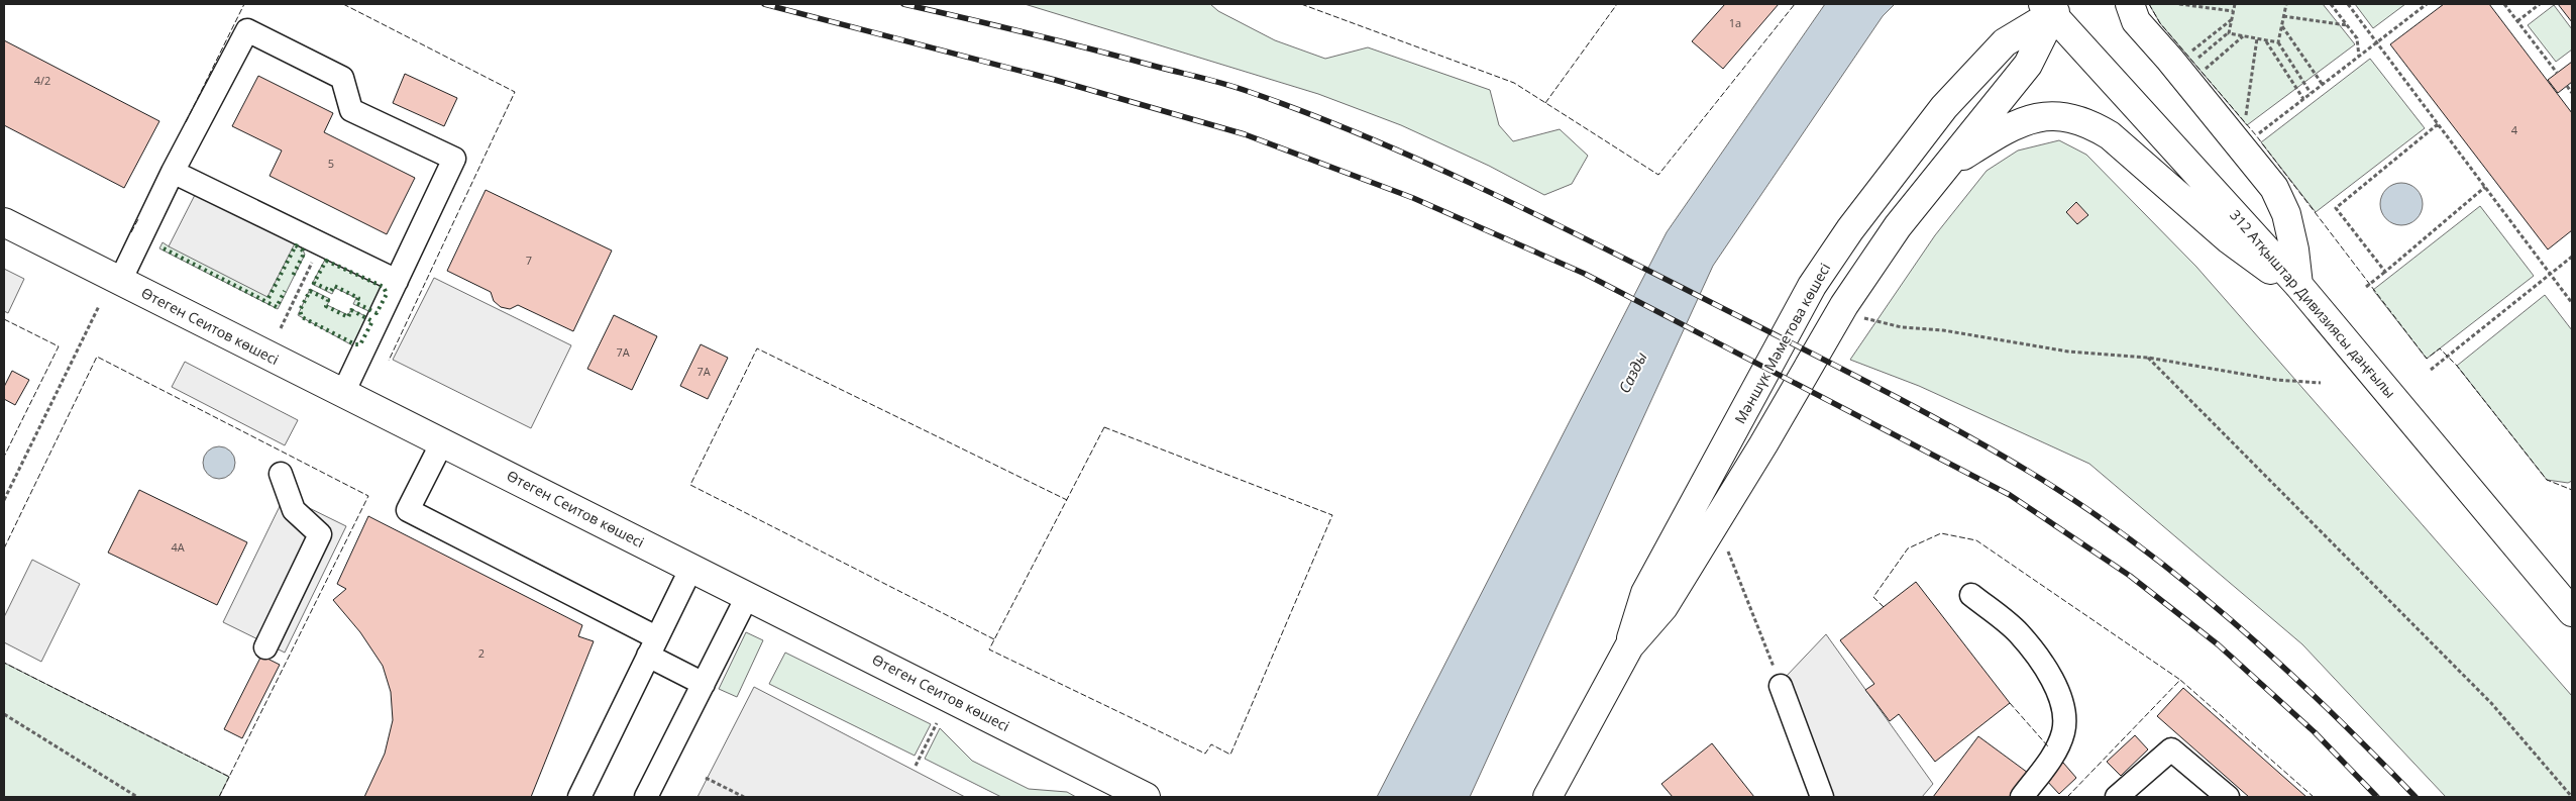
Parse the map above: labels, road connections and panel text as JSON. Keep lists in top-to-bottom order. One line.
{"streets":{"main road":["312 Атқыштар Дивизиясы даңғылы","Өтеген Сеитов көшесі","Мәншүк Мәметова көшесі"]},"crossings":[["312 Атқыштар Дивизиясы даңғылы","Мәншүк Мәметова көшесі"]],"water":["Сазды"],"house_numbers":["1а","4/2","4","5","7","7А","7А","4А","2"]}
